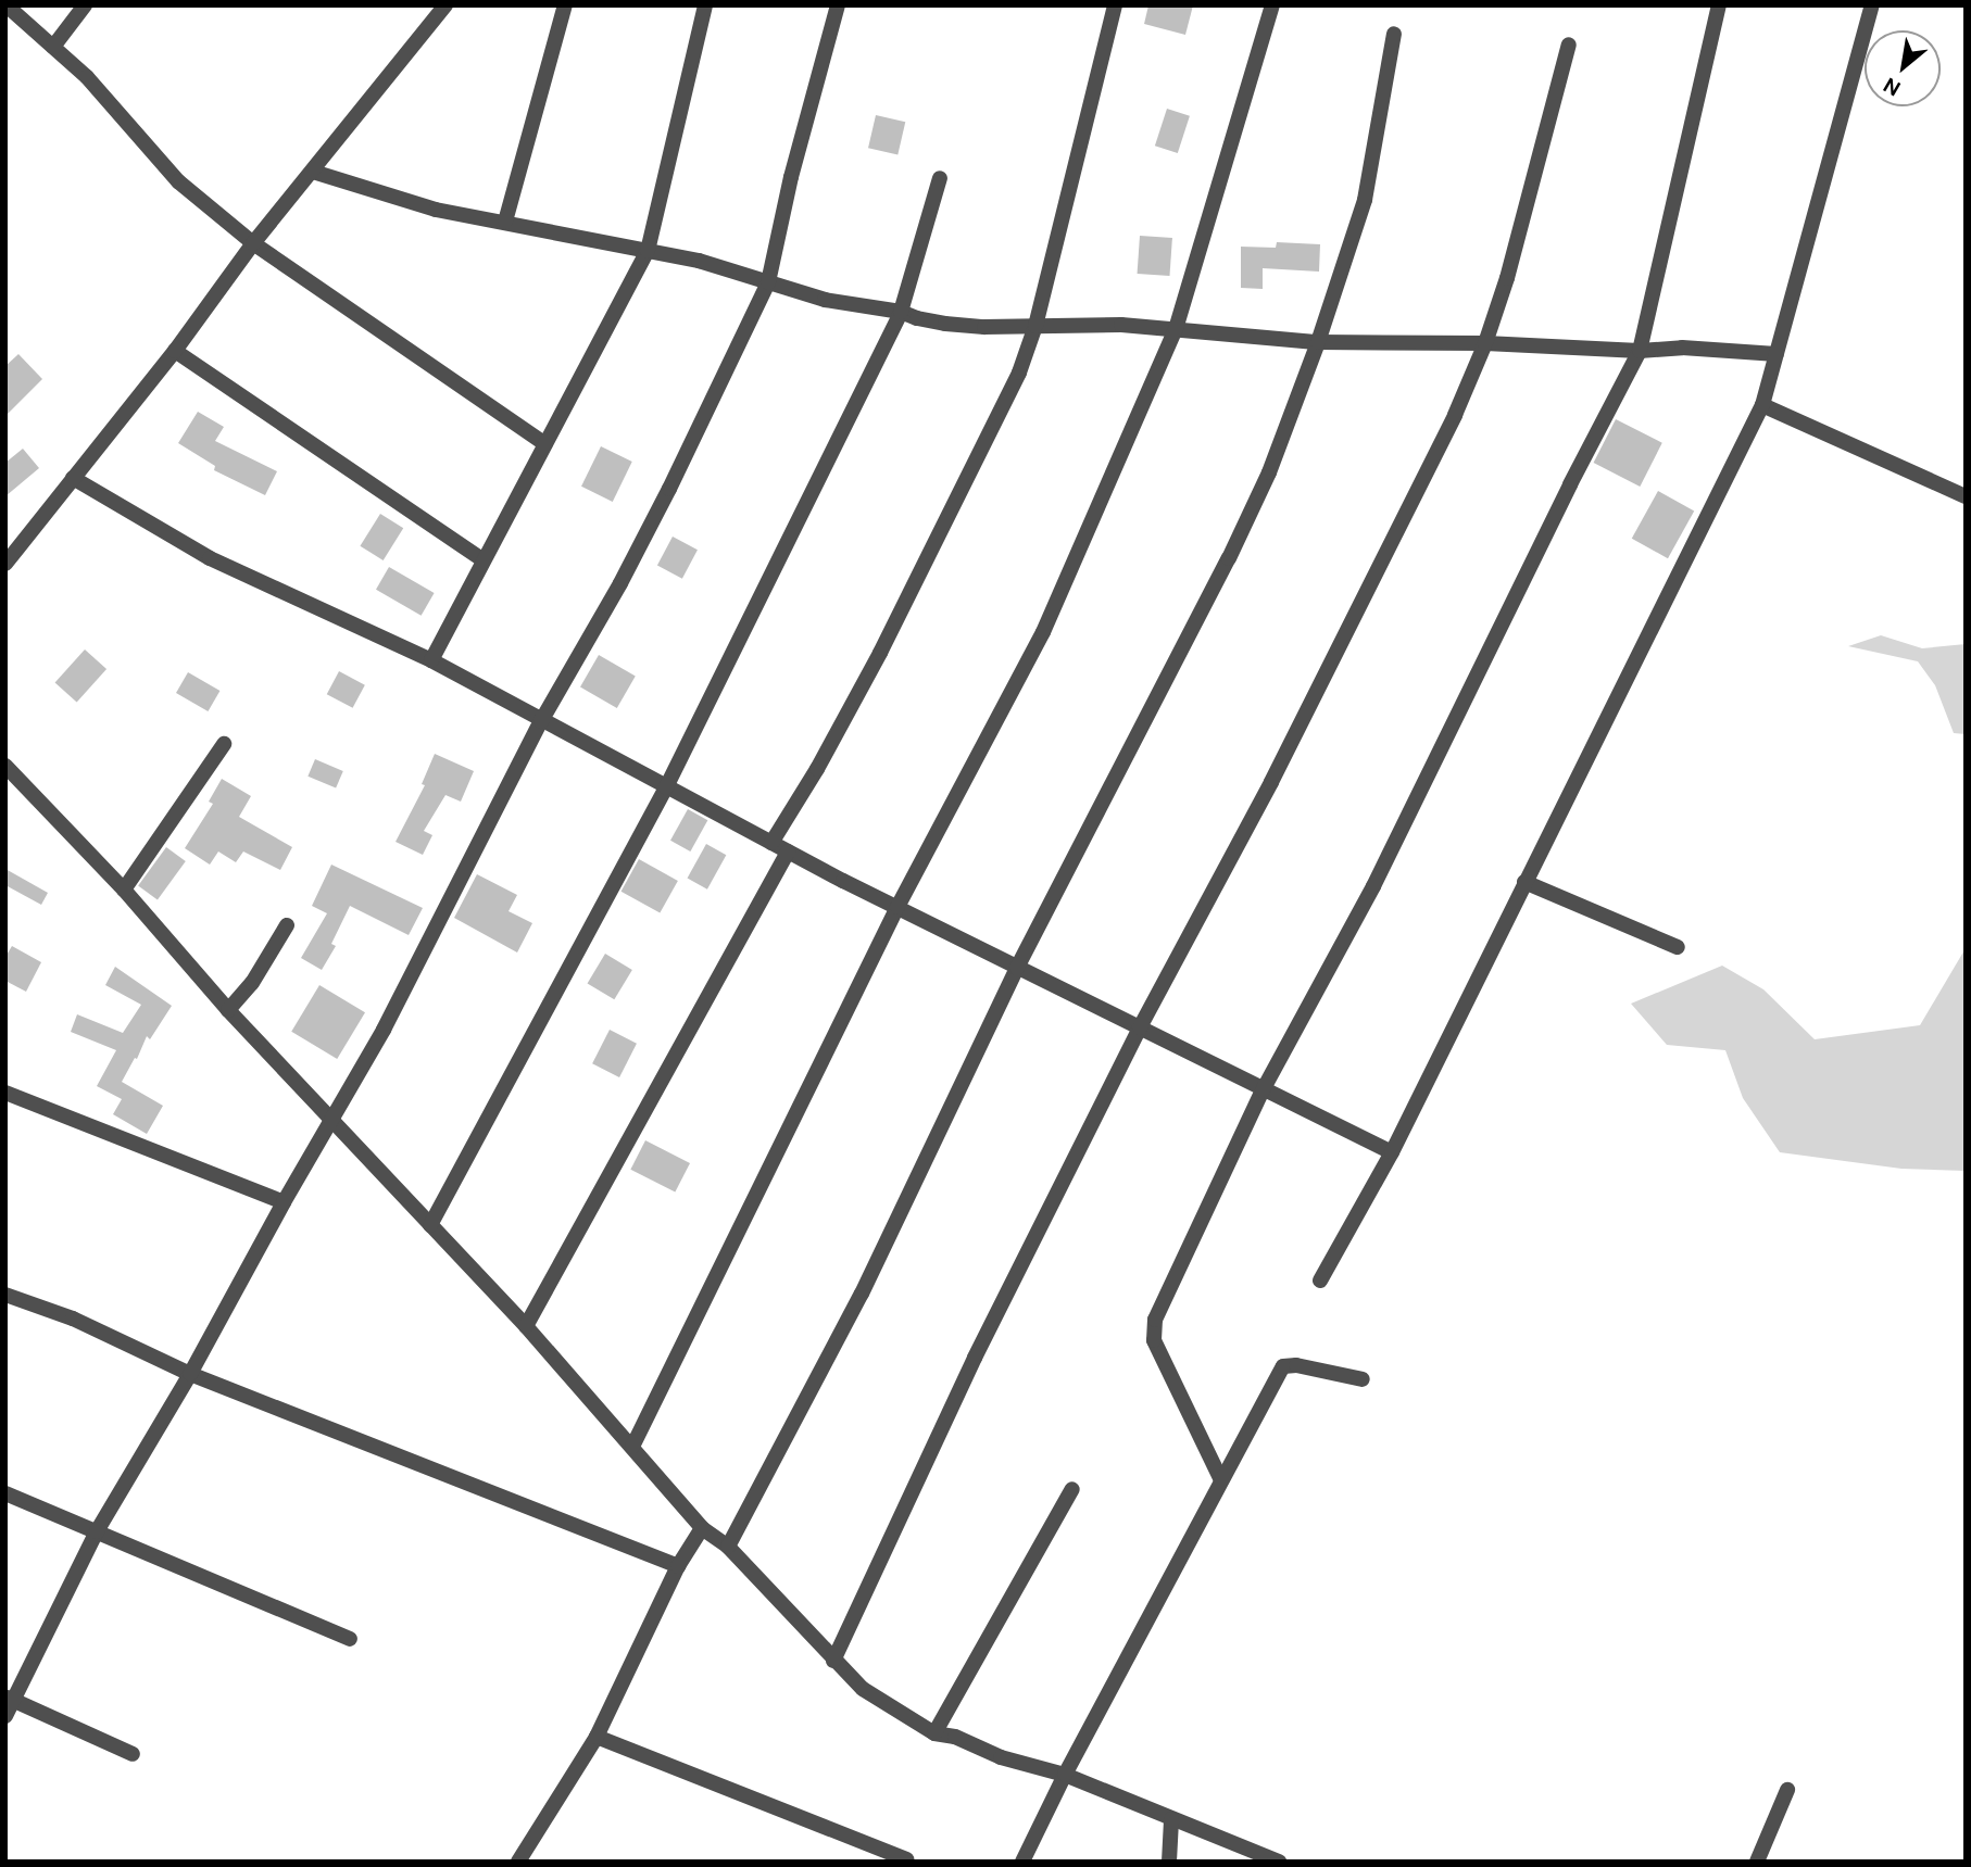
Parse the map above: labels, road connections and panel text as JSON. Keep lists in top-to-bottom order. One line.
{"north":"bottom left"}
